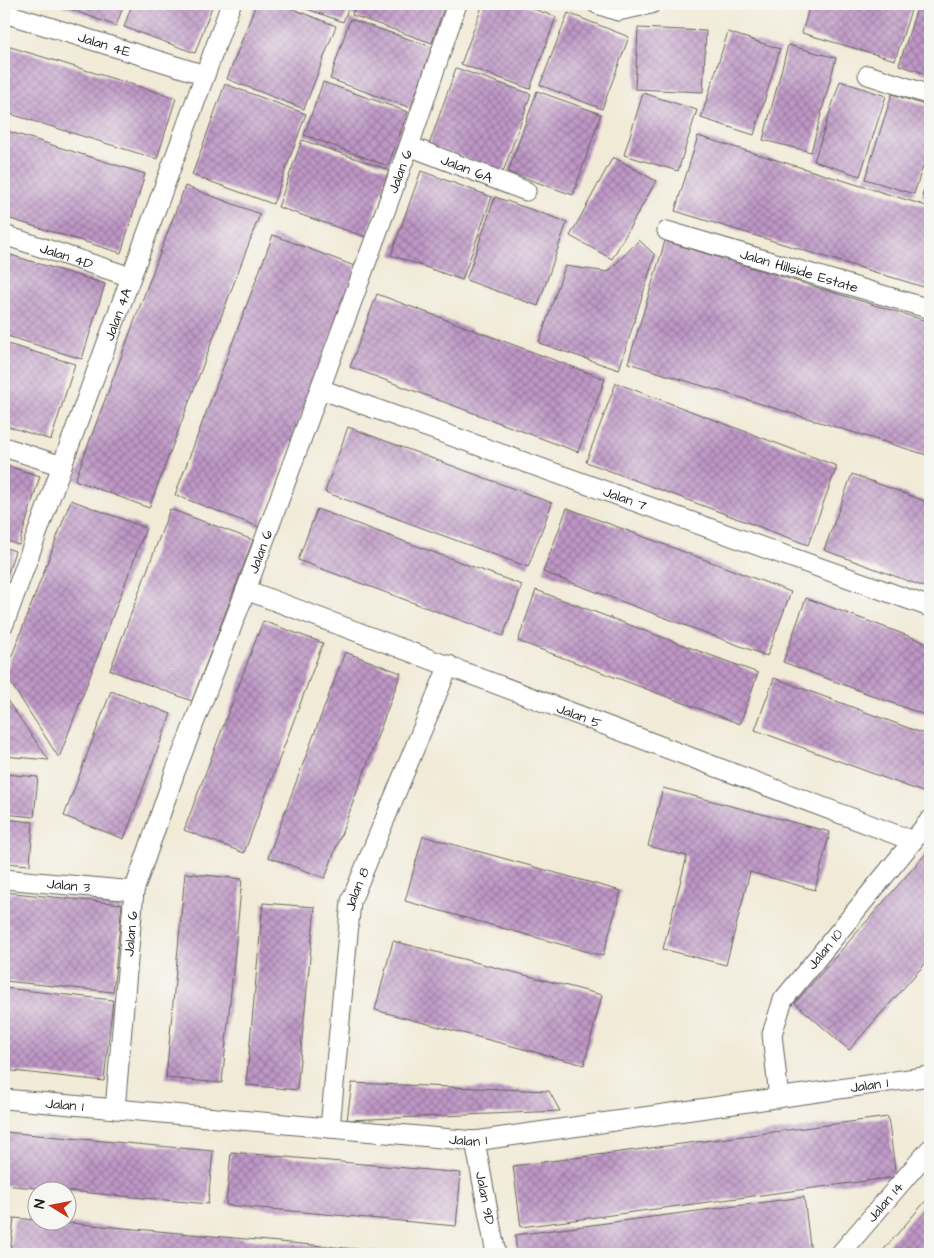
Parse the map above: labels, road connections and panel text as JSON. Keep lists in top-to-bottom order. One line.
{"streets":{"street":["Jalan 4E","Jalan 6A","Jalan 6","Jalan 4D","Jalan Hillside Estate","Jalan 4A","Jalan 7","Jalan 5","Jalan 3","Jalan 8","Jalan 10","Jalan 1","Jalan 9D","Jalan 14"]},"crossings":[["Jalan 4E","Jalan 4A"],["Jalan 6A","Jalan 6"],["Jalan 6","Jalan 7"],["Jalan 6","Jalan 5"],["Jalan 6","Jalan 3"],["Jalan 6","Jalan 1"],["Jalan 4D","Jalan 4A"],["Jalan 5","Jalan 8"],["Jalan 5","Jalan 10"],["Jalan 8","Jalan 1"],["Jalan 10","Jalan 1"],["Jalan 1","Jalan 9D"]],"north":"left"}
